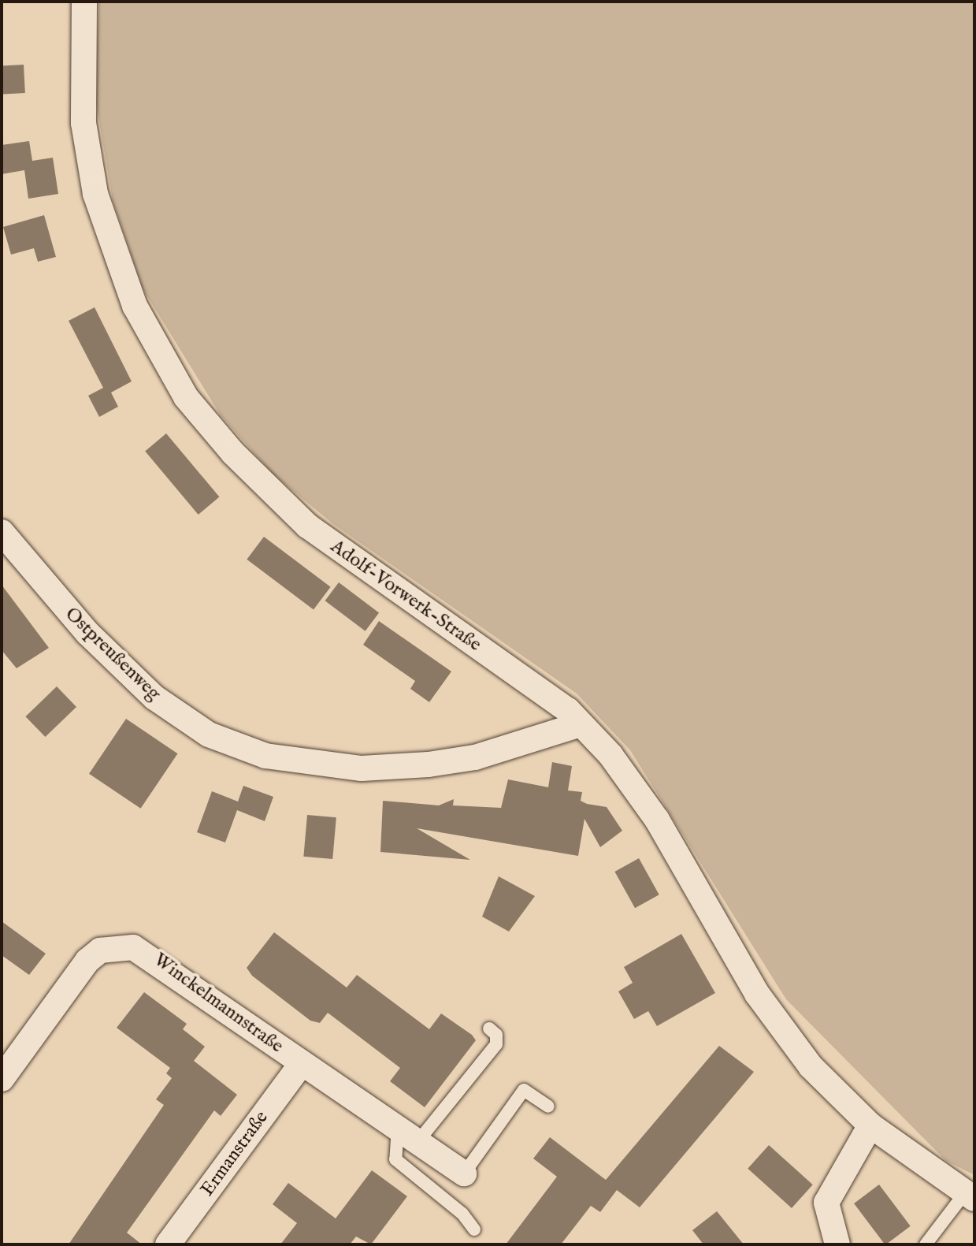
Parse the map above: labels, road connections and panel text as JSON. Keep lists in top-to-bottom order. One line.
{"streets":{"street":["Adolf-Vorwerk-Straße","Ostpreußenweg","Winckelmannstraße","Ermanstraße"]},"crossings":[["Adolf-Vorwerk-Straße","Ostpreußenweg"],["Winckelmannstraße","Ermanstraße"]]}
